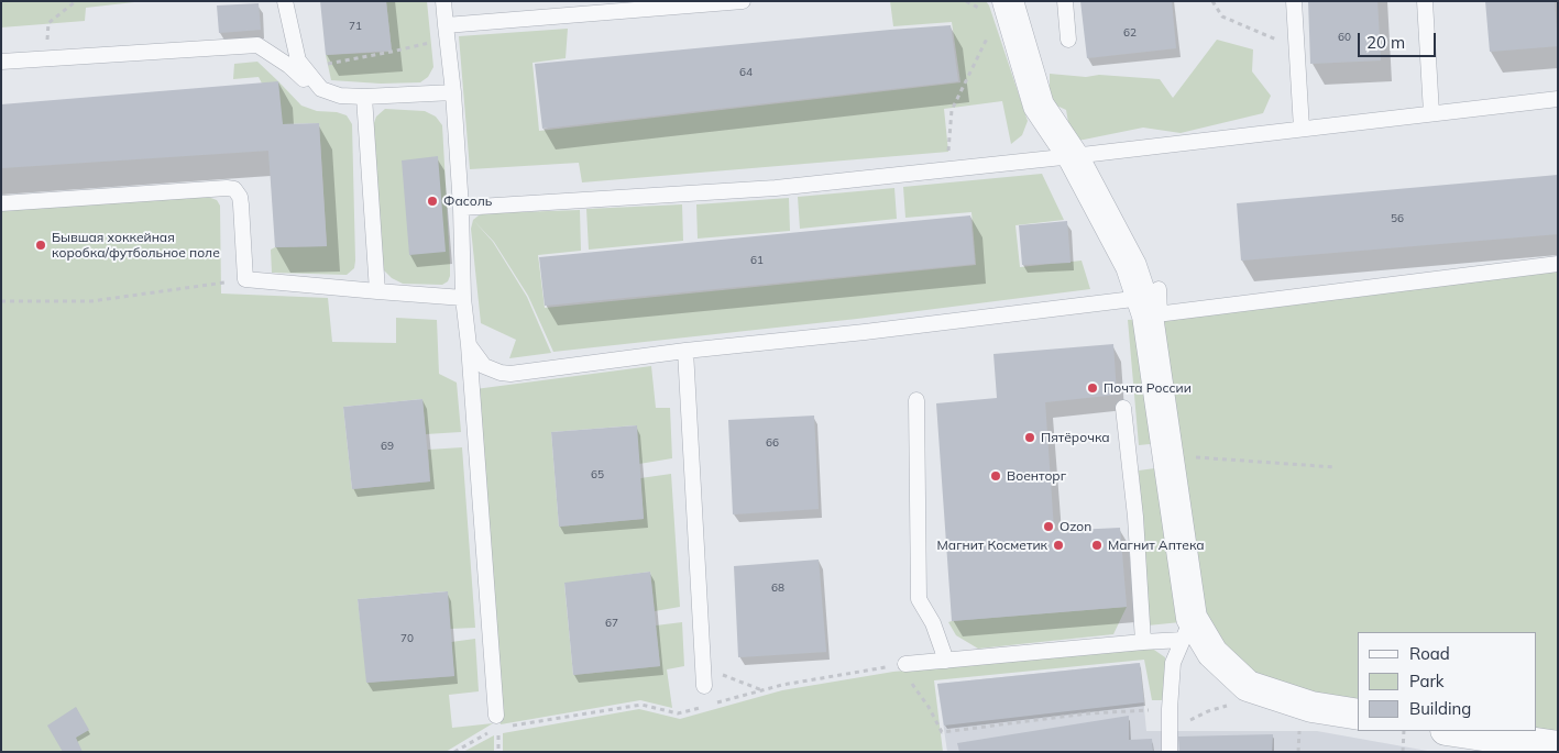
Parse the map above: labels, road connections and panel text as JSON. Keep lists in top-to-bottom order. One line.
{"places":["Фасоль","Бывшая хоккейная коробка/футбольное поле","Почта России","Пятёрочка","Военторг","Ozon","Магнит Косметик","Магнит Аптека"],"house_numbers":["71","62","60","64","56","61","66","69","65","68","67","70"],"legend":["Road","Park","Building"],"scale_bar":"20 m"}
